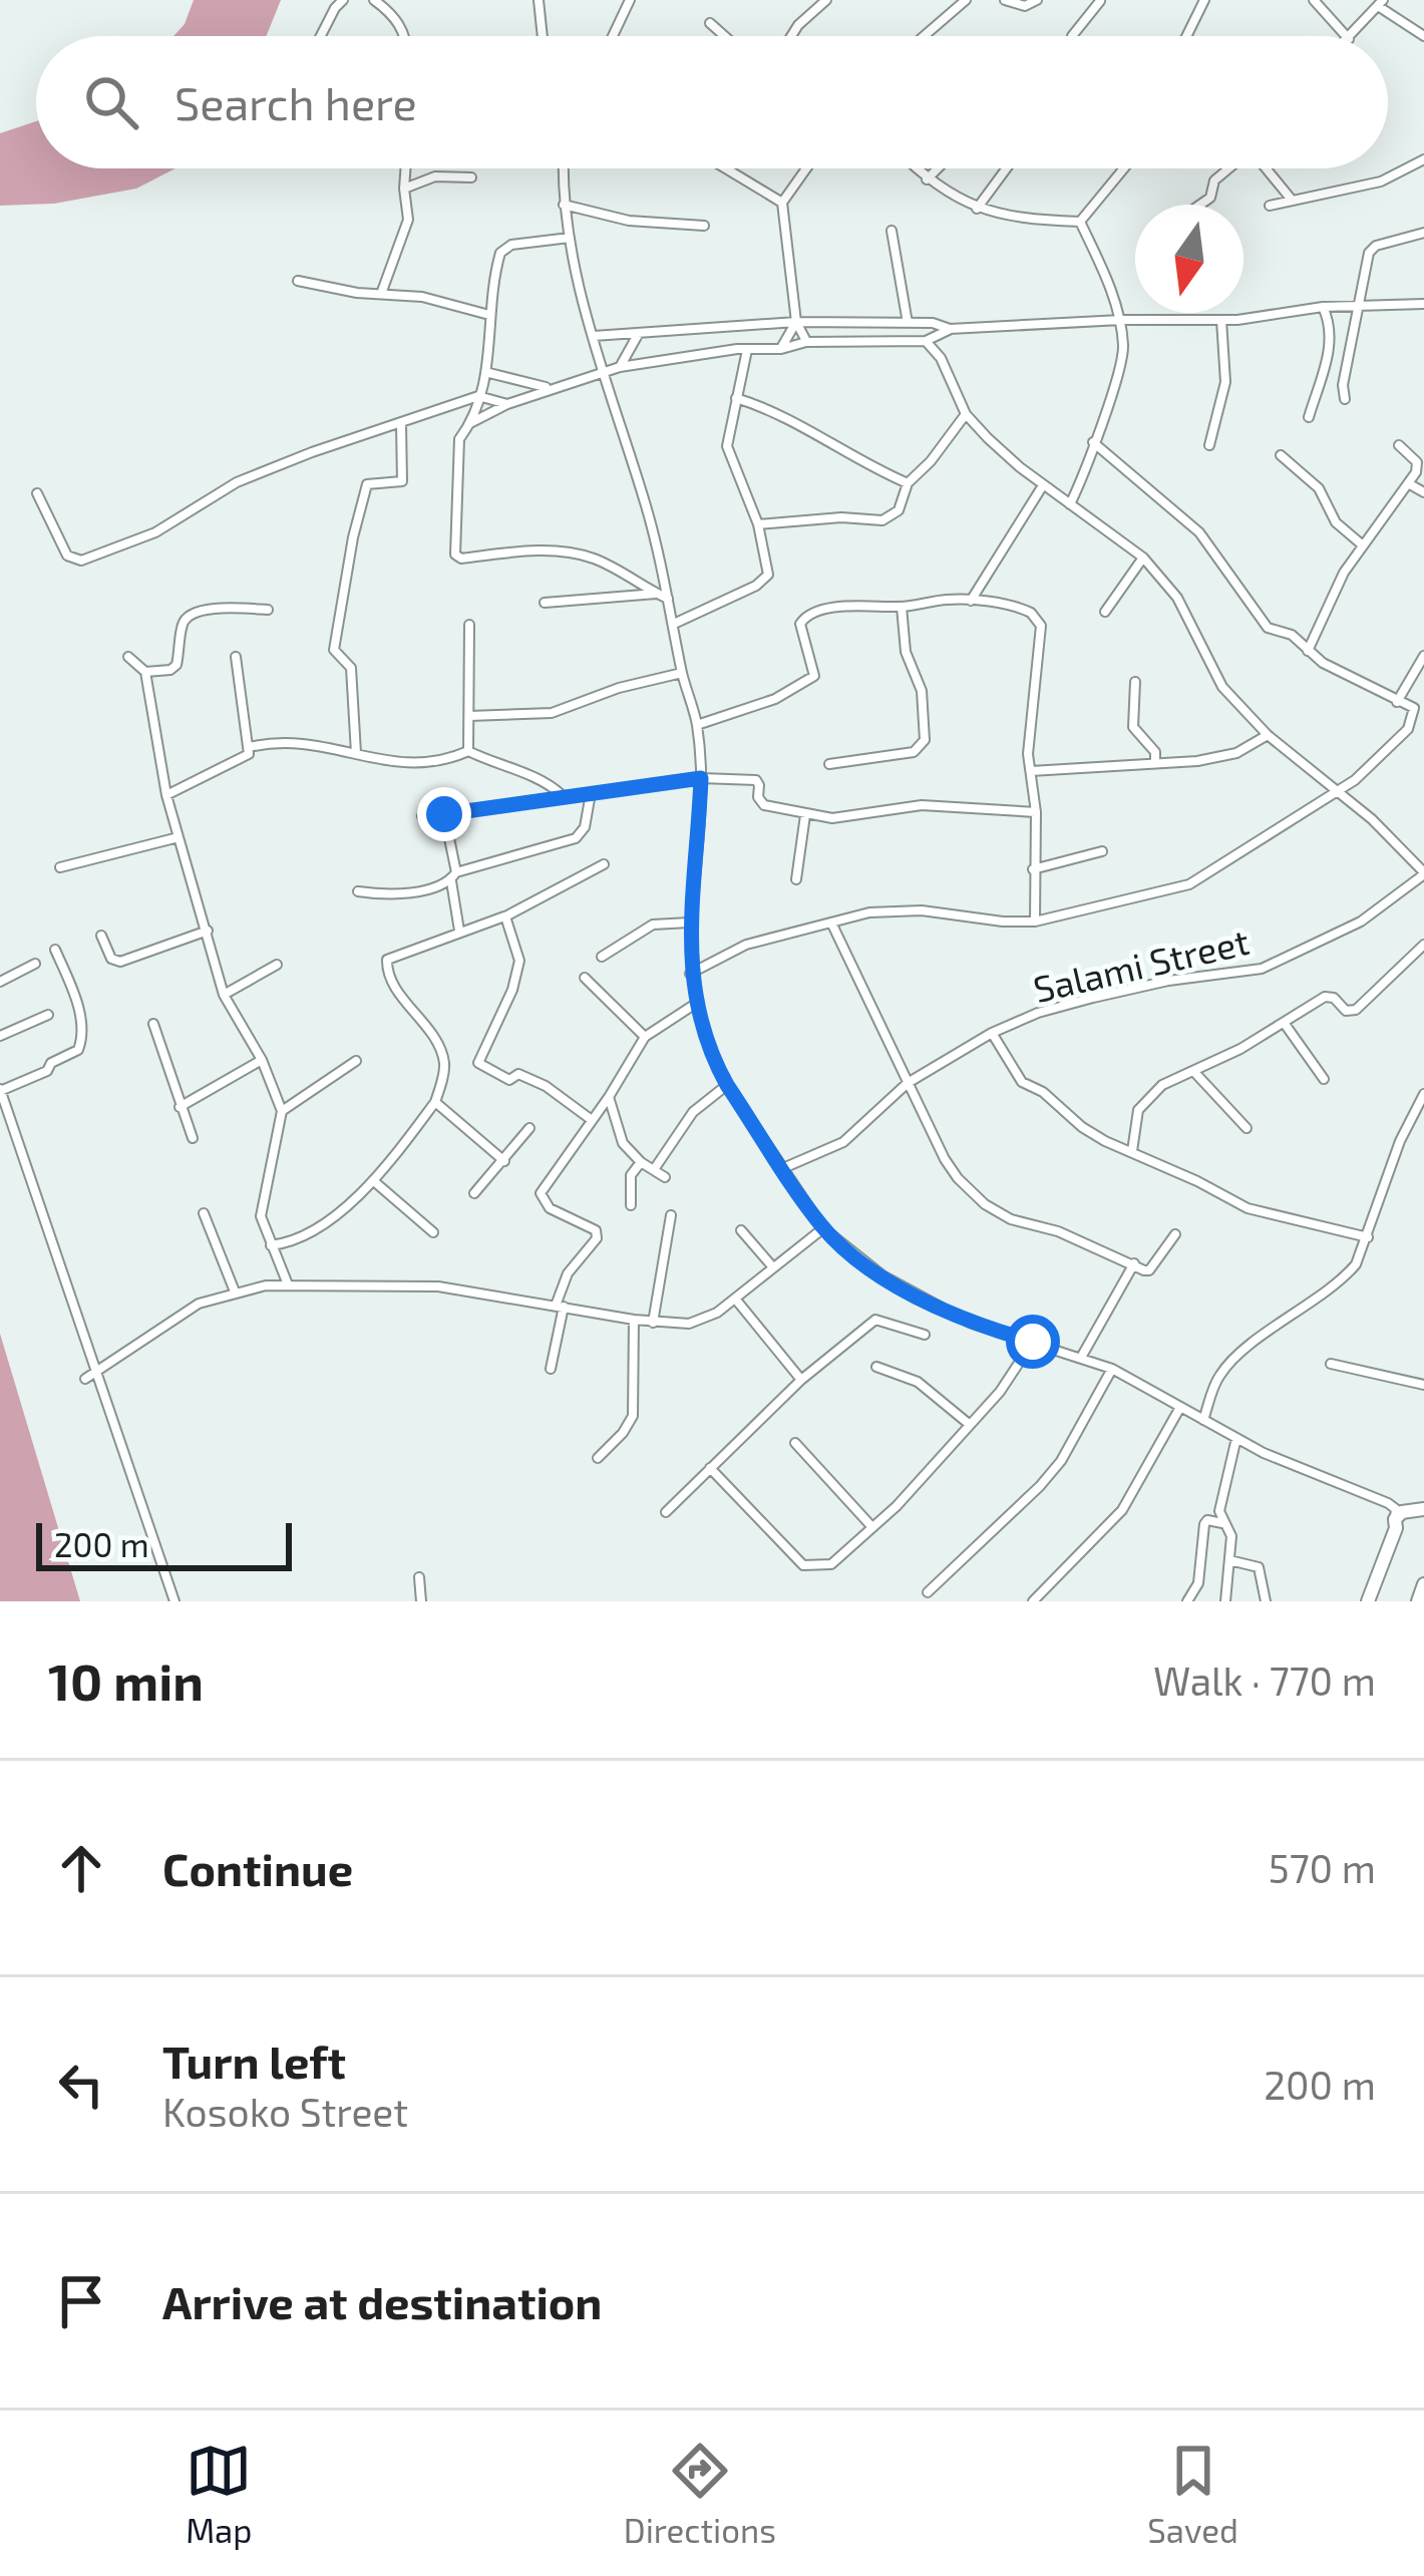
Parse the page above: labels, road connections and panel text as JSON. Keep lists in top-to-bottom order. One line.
{"streets":{"street":["Salami Street"]},"scale_bar":"200 m","north":"bottom","page":{"search":"Search here","scale":"200 m","heading":["10 min","Walk · 770 m"],"list":[["Continue","570 m"],["Turn left","Kosoko Street","200 m"],"Arrive at destination"],"nav":["Map","Directions","Saved"]}}
